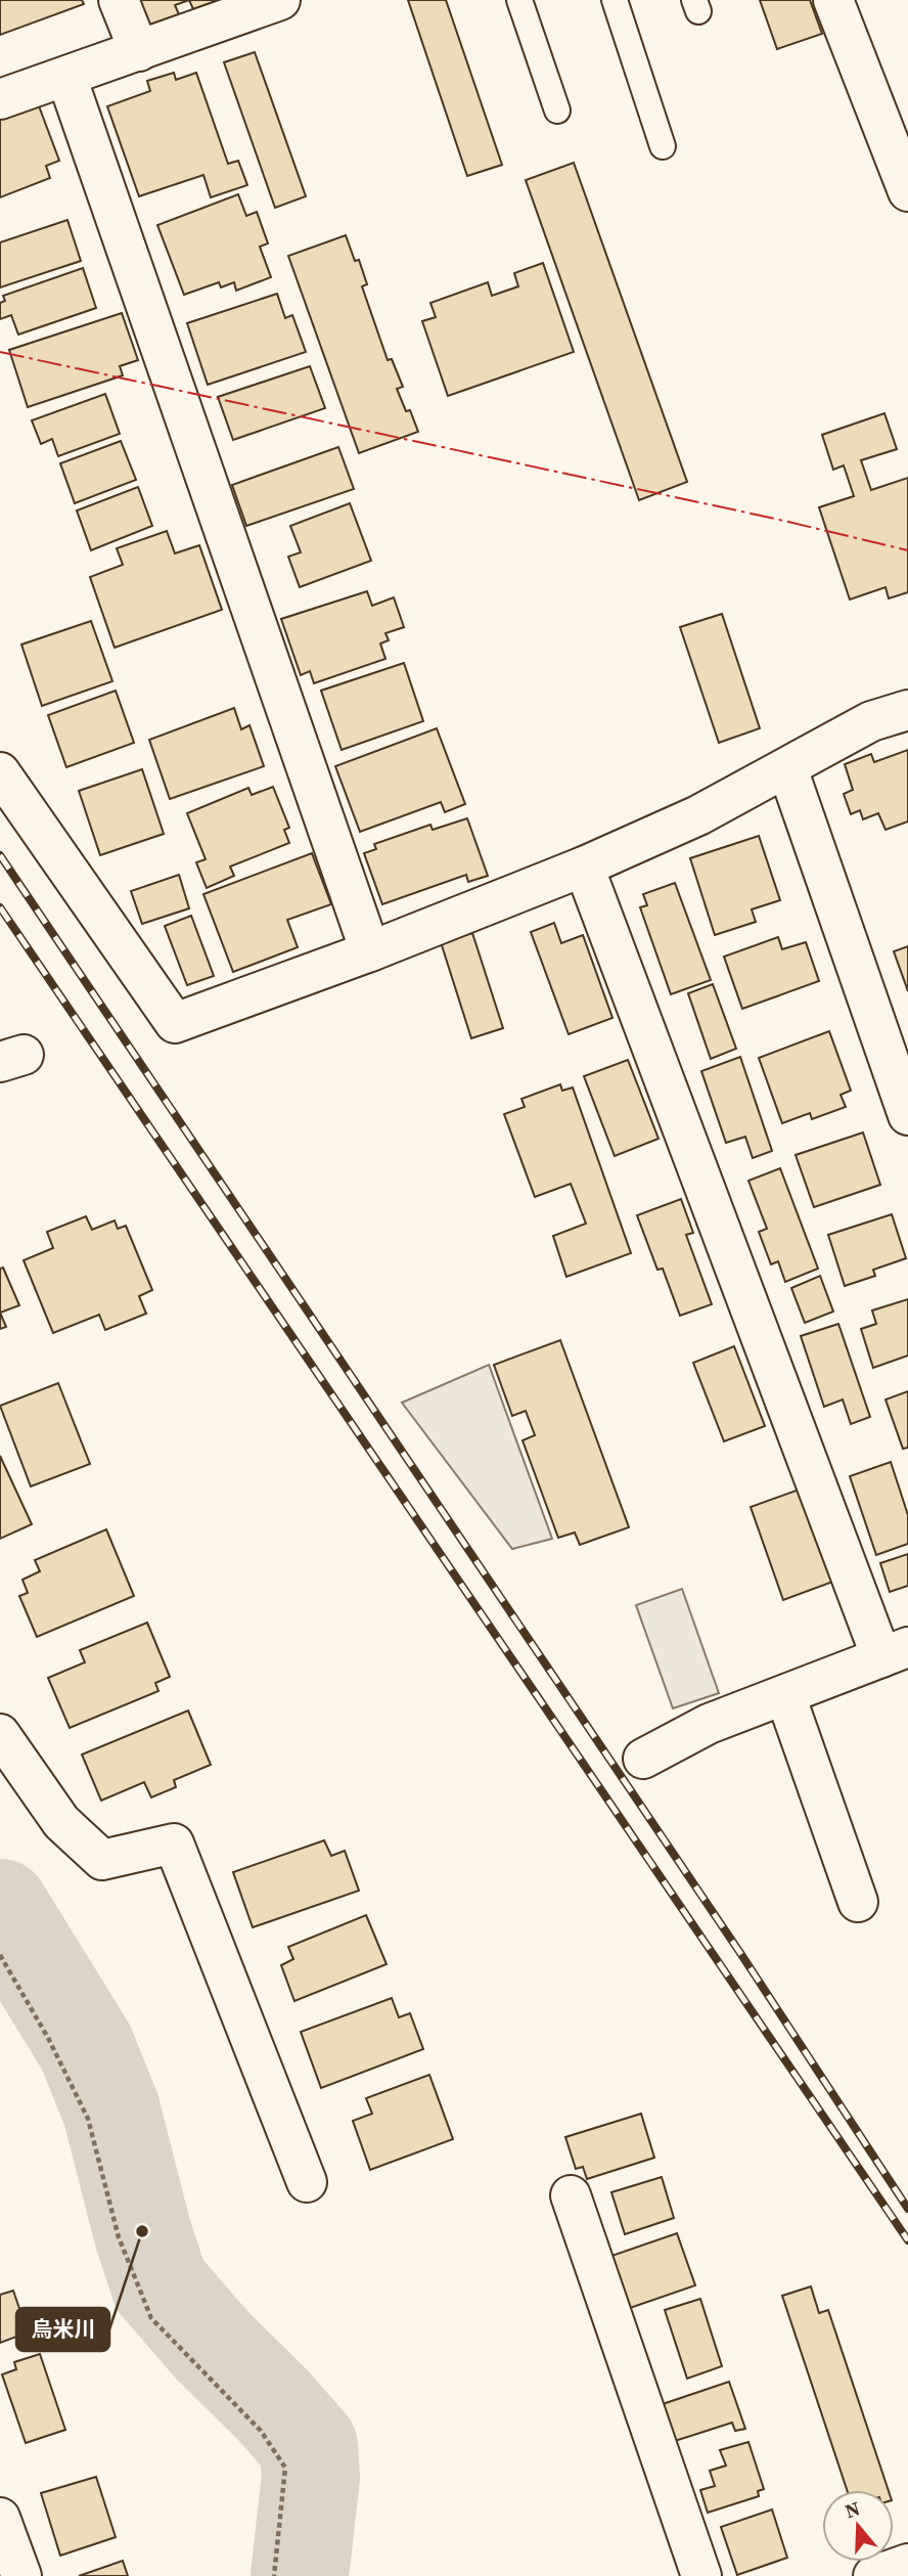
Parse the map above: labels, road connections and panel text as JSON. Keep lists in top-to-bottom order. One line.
{"places":["烏米川"],"north":"top"}
